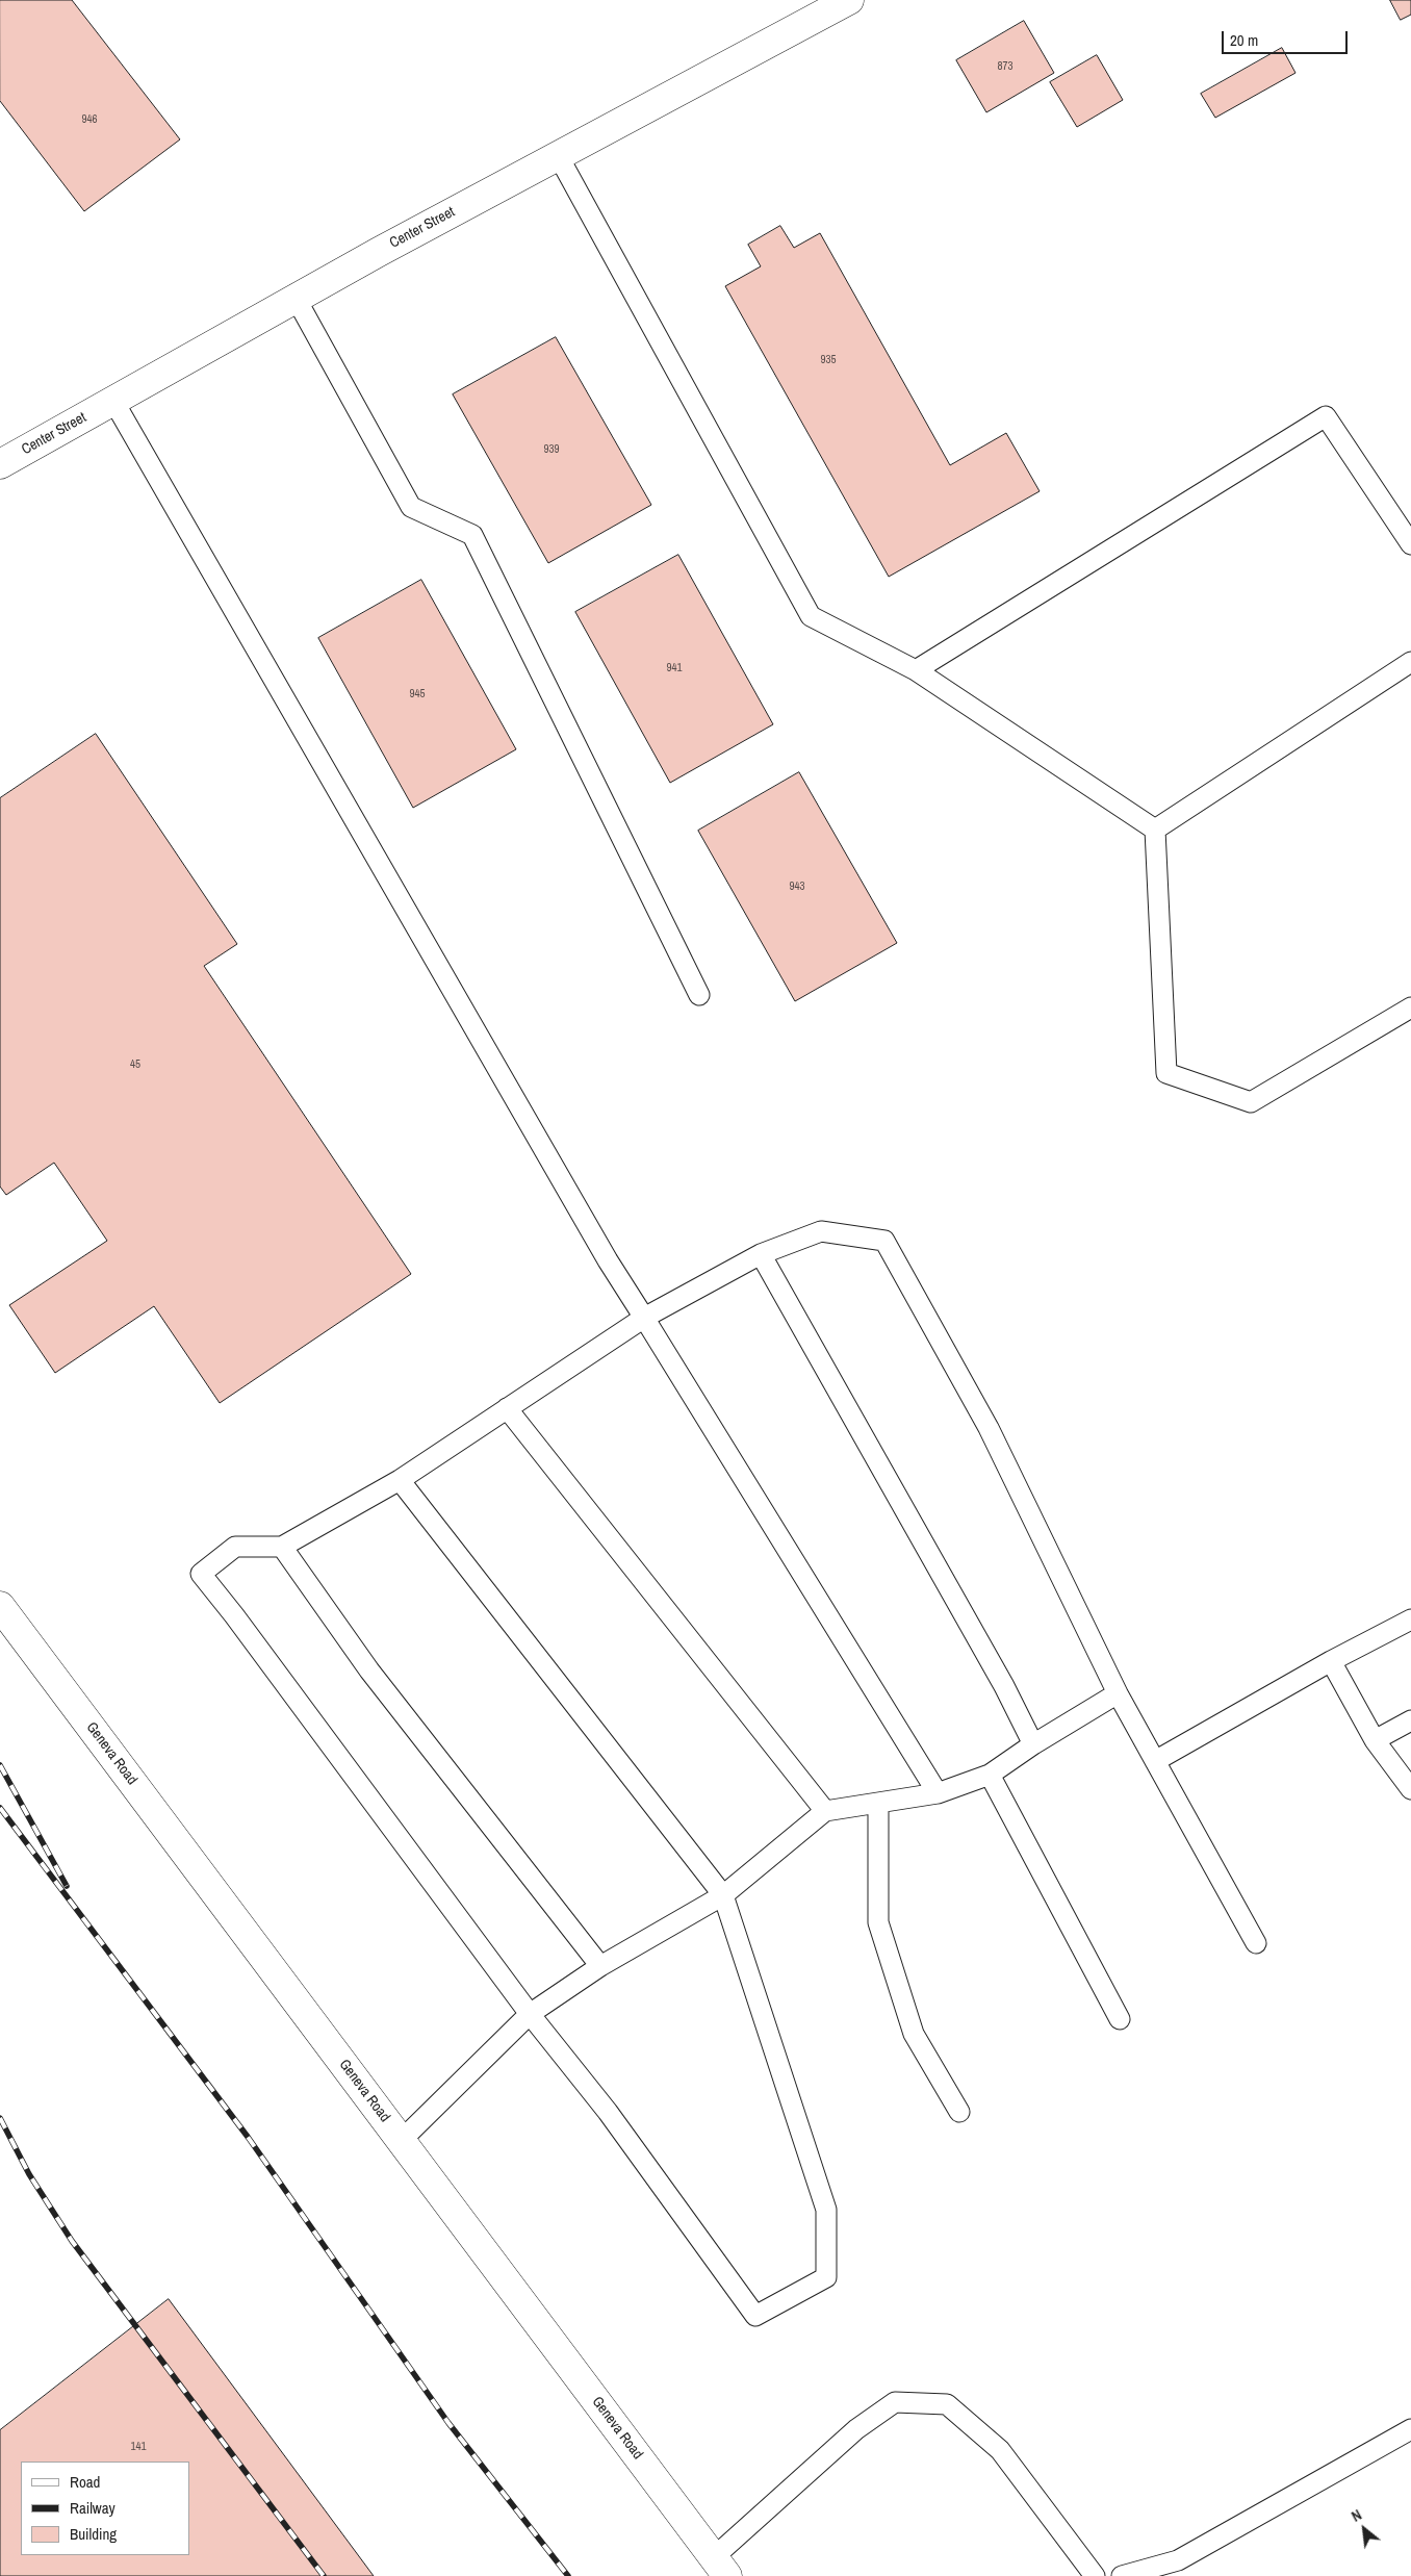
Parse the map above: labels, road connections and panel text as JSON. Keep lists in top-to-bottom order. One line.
{"streets":{"main road":["Center Street","Geneva Road"]},"house_numbers":["873","946","935","939","941","945","943","45","141"],"legend":["Road","Railway","Building"],"scale_bar":"20 m","north":"top left"}
